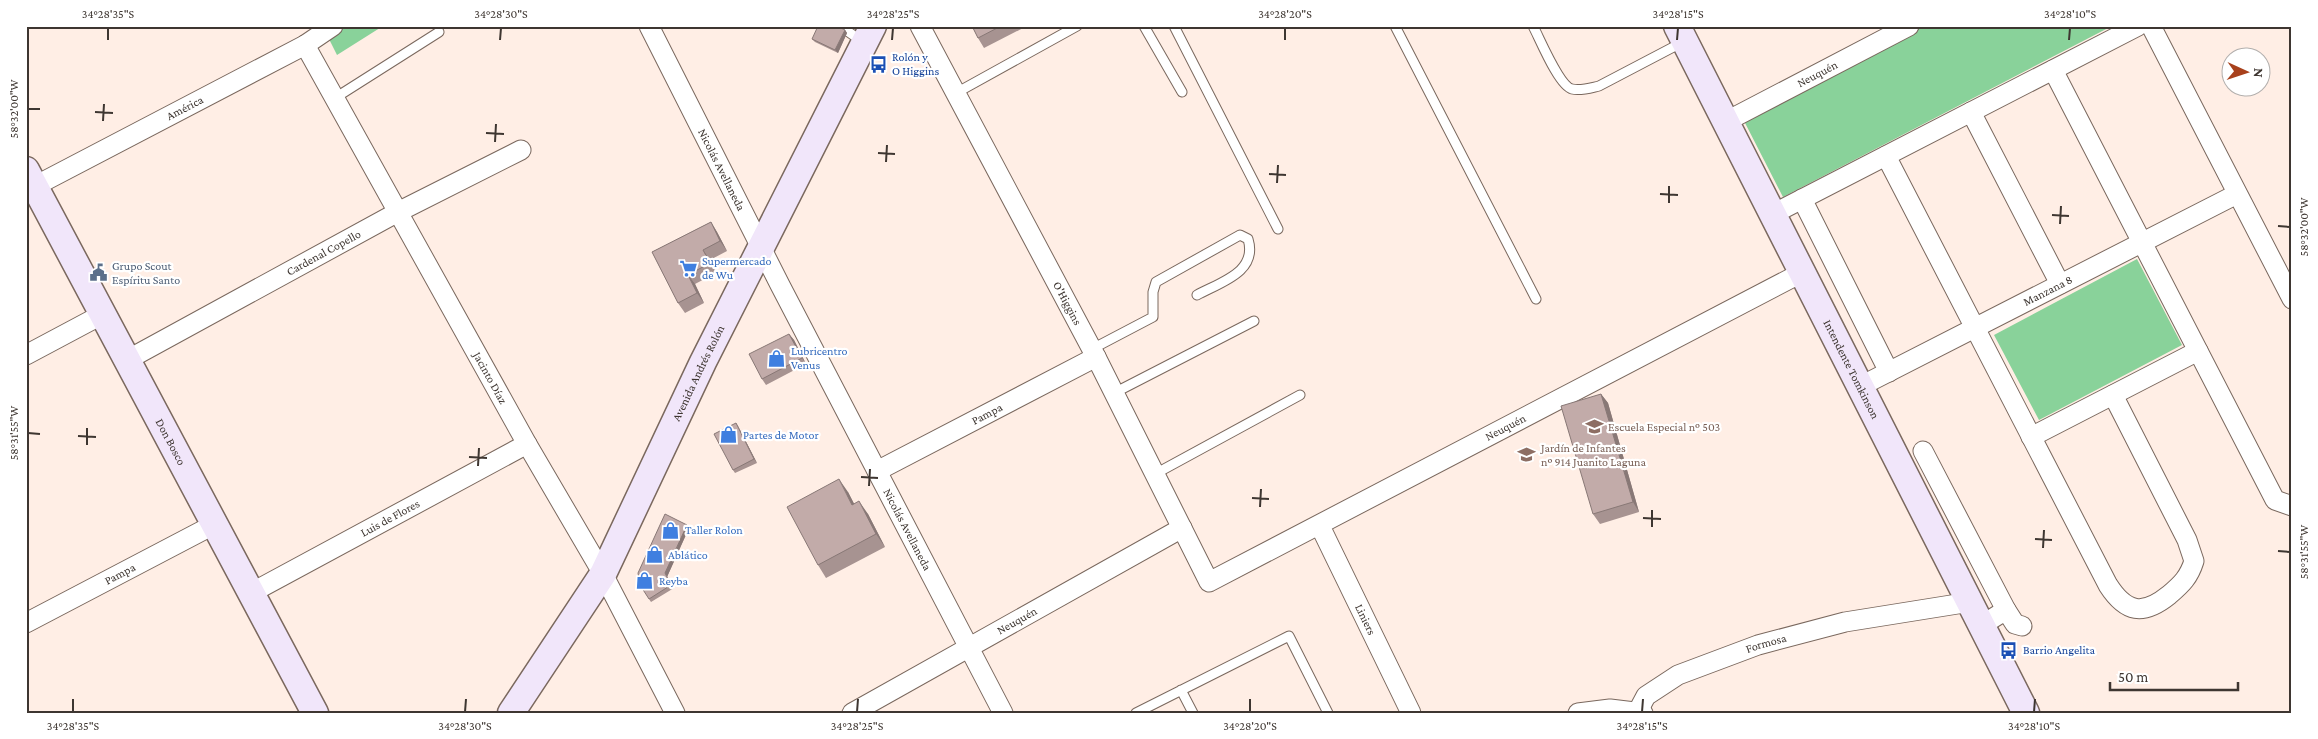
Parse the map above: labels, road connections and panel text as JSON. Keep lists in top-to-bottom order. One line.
{"streets":{"street":["Neuquén","América","Nicolás Avellaneda","Cardenal Copello","Manzana 8","O'Higgins","Intendente Tomkinson","Avenida Andrés Rolón","Jacinto Díaz","Pampa","Don Bosco","Luis de Flores","Liniers","Formosa"]},"crossings":[["Neuquén","Nicolás Avellaneda"],["Neuquén","O'Higgins"],["Neuquén","Intendente Tomkinson"],["Neuquén","Liniers"],["América","Jacinto Díaz"],["América","Don Bosco"],["Nicolás Avellaneda","Avenida Andrés Rolón"],["Nicolás Avellaneda","Pampa"],["Cardenal Copello","Jacinto Díaz"],["Cardenal Copello","Don Bosco"],["Manzana 8","Intendente Tomkinson"],["O'Higgins","Pampa"],["Intendente Tomkinson","Formosa"],["Avenida Andrés Rolón","Jacinto Díaz"],["Jacinto Díaz","Luis de Flores"],["Pampa","Don Bosco"],["Don Bosco","Luis de Flores"]],"places":{"bus stop":["Rolón y O Higgins","Barrio Angelita"],"supermarket":["Supermercado de Wu"],"public building":["Grupo Scout Espíritu Santo"],"shop":["Lubricentro Venus","Partes de Motor","Taller Rolon","Ablático","Reyba"],"school or university":["Escuela Especial nº 503","Jardín de Infantes nº 914 Juanito Laguna"]},"scale_bar":"50 m","north":"right","coordinates":["34°28'35\"S","34°28'30\"S","34°28'25\"S","34°28'20\"S","34°28'15\"S","34°28'10\"S","58°32'00\"W","58°31'55\"W"]}
